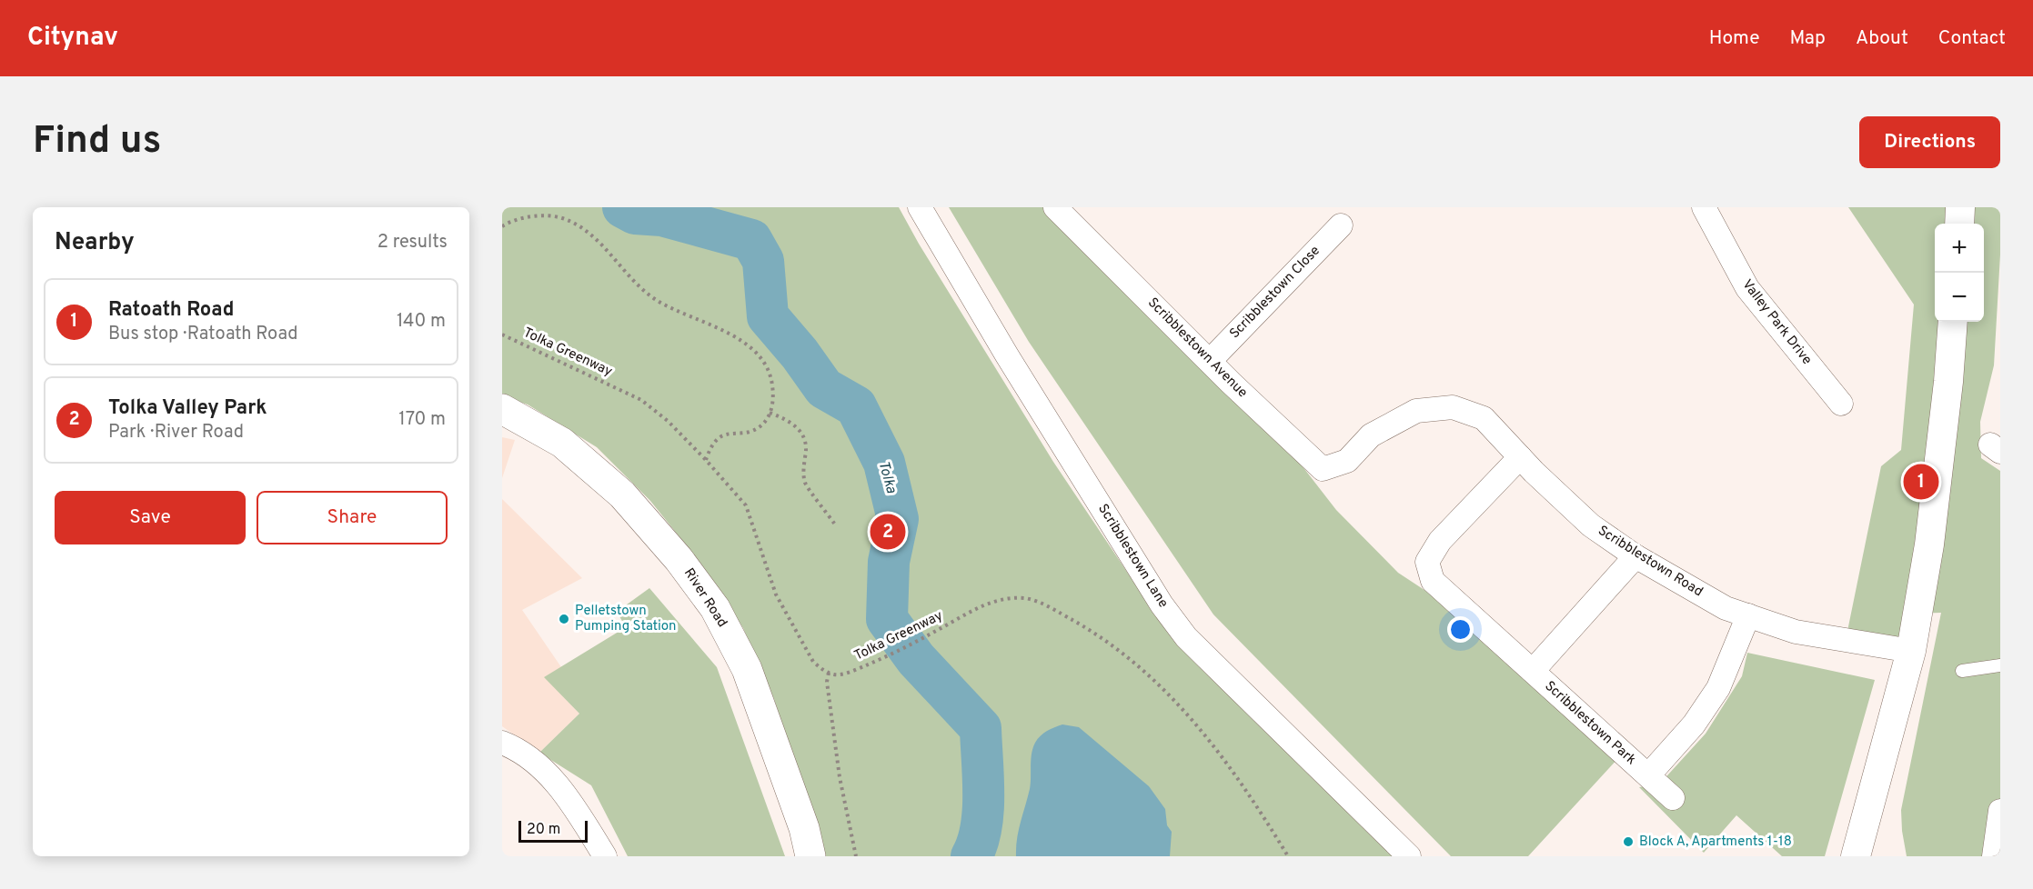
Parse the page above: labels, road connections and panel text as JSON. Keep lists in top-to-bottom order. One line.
{"streets":{"main road":["River Road"],"street":["Scribblestown Close","Valley Park Drive","Scribblestown Avenue","Scribblestown Lane","Scribblestown Road","Scribblestown Park"],"path":["Tolka Greenway"]},"crossings":[["Scribblestown Close","Scribblestown Avenue"],["Scribblestown Avenue","Scribblestown Road"],["Scribblestown Road","Scribblestown Park"]],"water":["Tolka"],"places":["Pelletstown Pumping Station","Block A, Apartments 1-18"],"scale_bar":"20 m","page":{"header":"Citynav","nav":["Home","Map","About","Contact"],"buttons":["Directions",["Save","Share"]],"title":"Find us","heading":["Nearby","2 results"],"map_buttons":["+","−"],"list":[{"mark":"1","name":"Ratoath Road","note":"Bus stop · Ratoath Road","value":"140 m"},{"mark":"2","name":"Tolka Valley Park","note":"Park · River Road","value":"170 m"}],"pins":["1","2"],"scale":"20 m"}}
